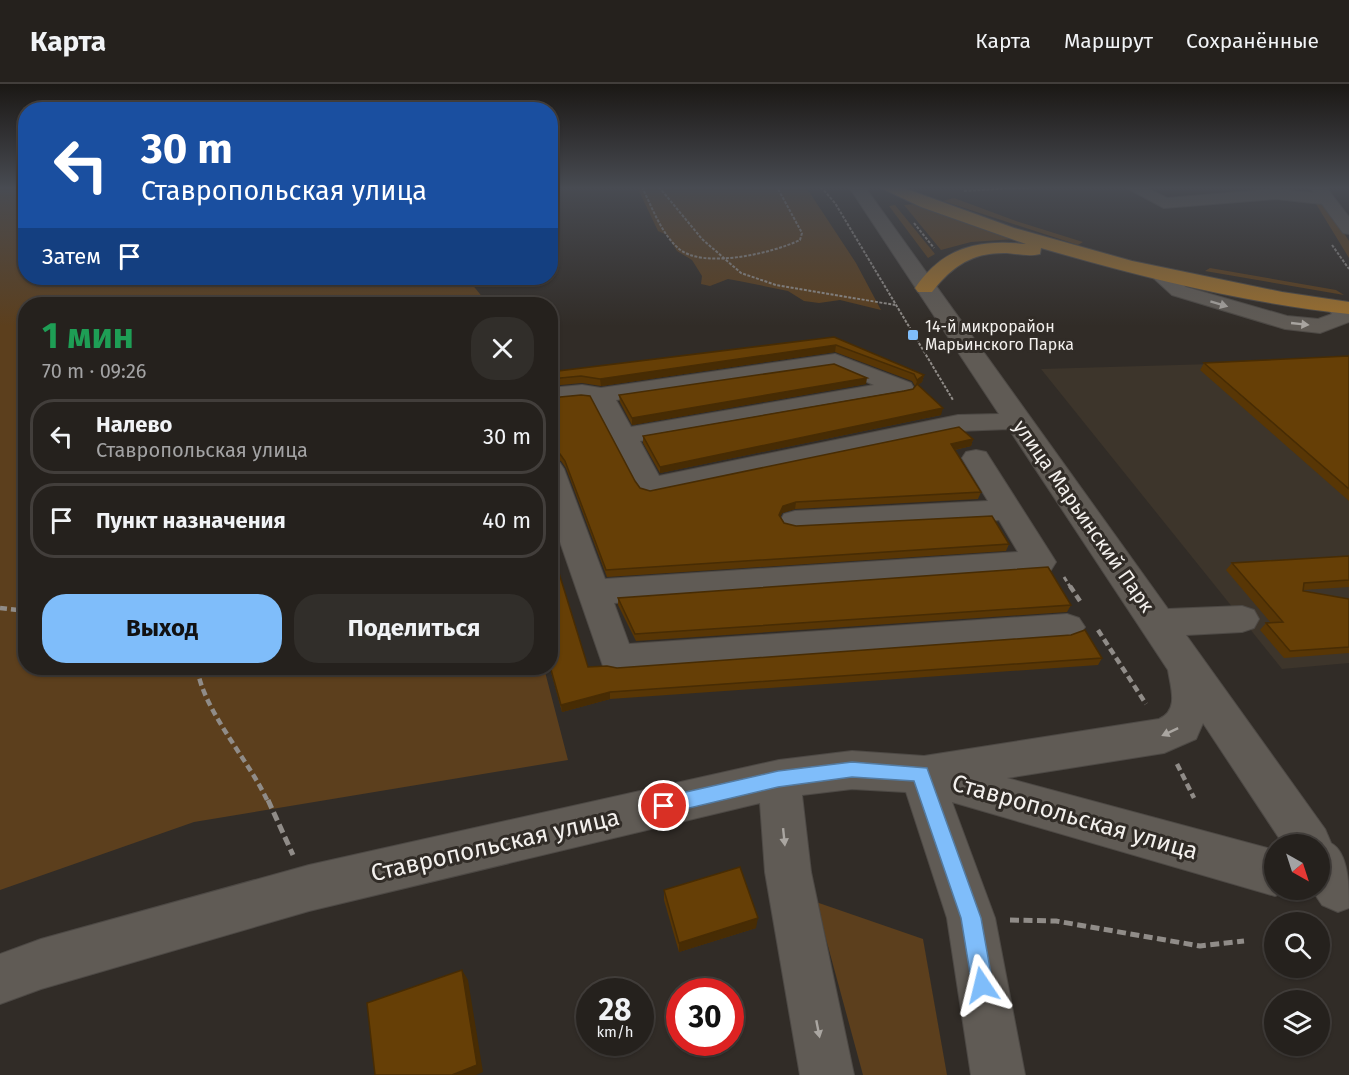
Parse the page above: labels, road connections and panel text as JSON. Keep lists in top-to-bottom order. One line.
{"streets":{"street":["улица Марьинский Парк","Ставропольская улица"]},"places":{"transit":["14-й микрорайон Марьинского Парка"]},"north":"bottom right","page":{"header":"Карта","nav":["Карта","Маршрут","Сохранённые"],"turn":["30 m","Ставропольская улица"],"then":"Затем","heading":["1 мин","70 m · 09:26"],"list":[{"name":"Налево","note":"Ставропольская улица","value":"30 m"},{"name":"Пункт назначения","value":"40 m"}],"buttons":["Выход","Поделиться"],"speed":"28 km/h","limit":"30"}}
